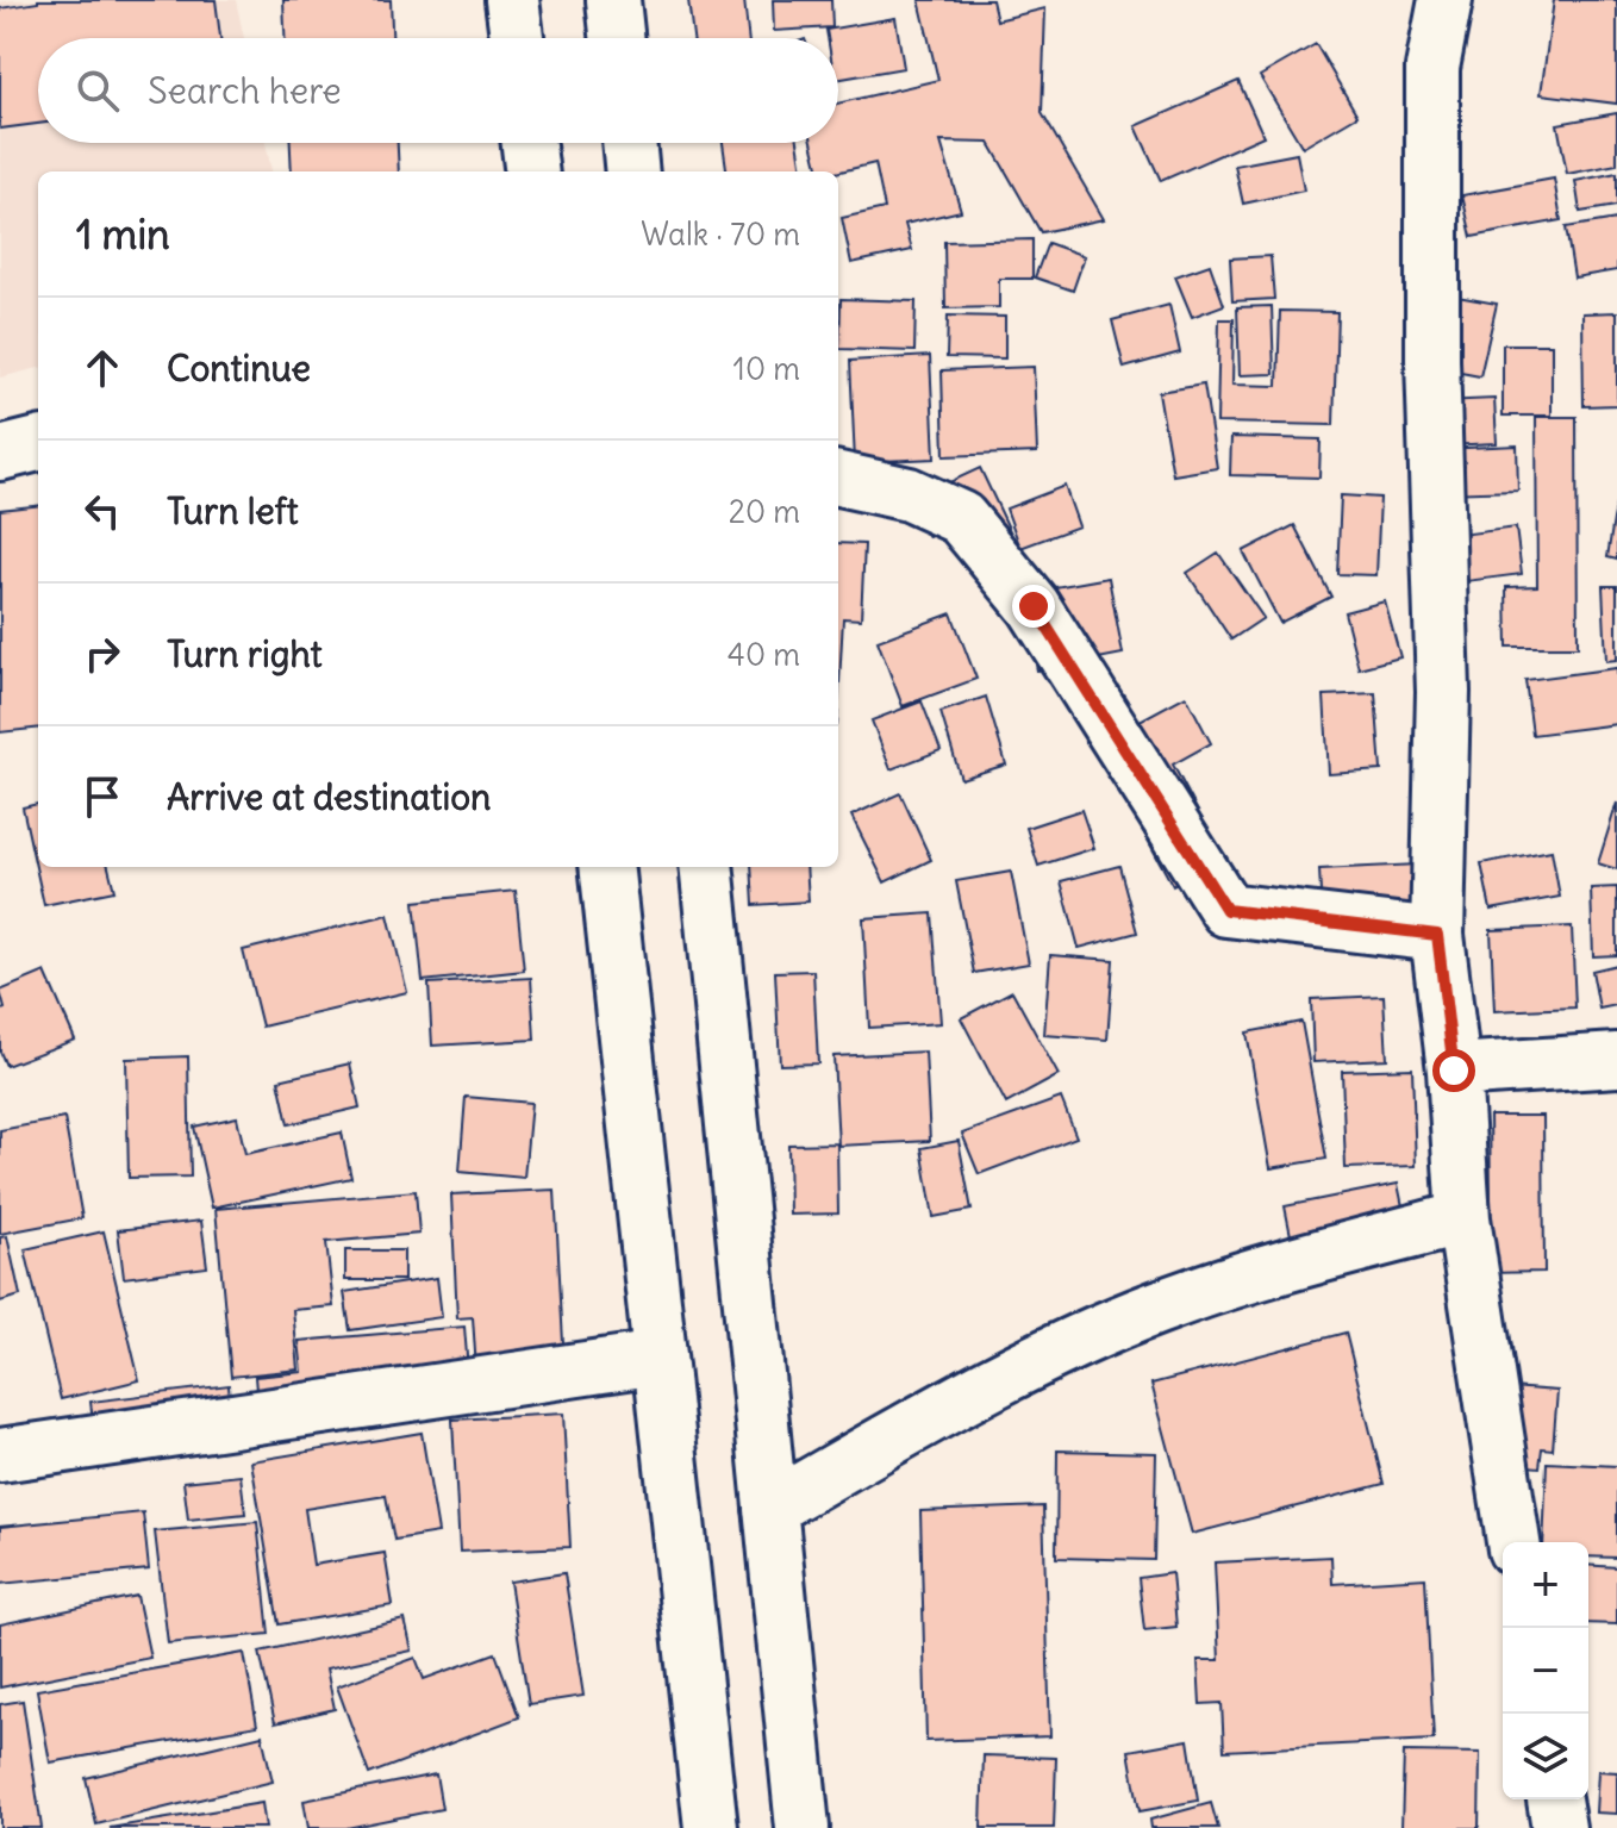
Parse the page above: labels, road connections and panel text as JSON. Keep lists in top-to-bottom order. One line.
{"page":{"search":"Search here","heading":["1 min","Walk · 70 m"],"list":[["Continue","10 m"],["Turn left","20 m"],["Turn right","40 m"],"Arrive at destination"],"map_buttons":["+","−"]}}
